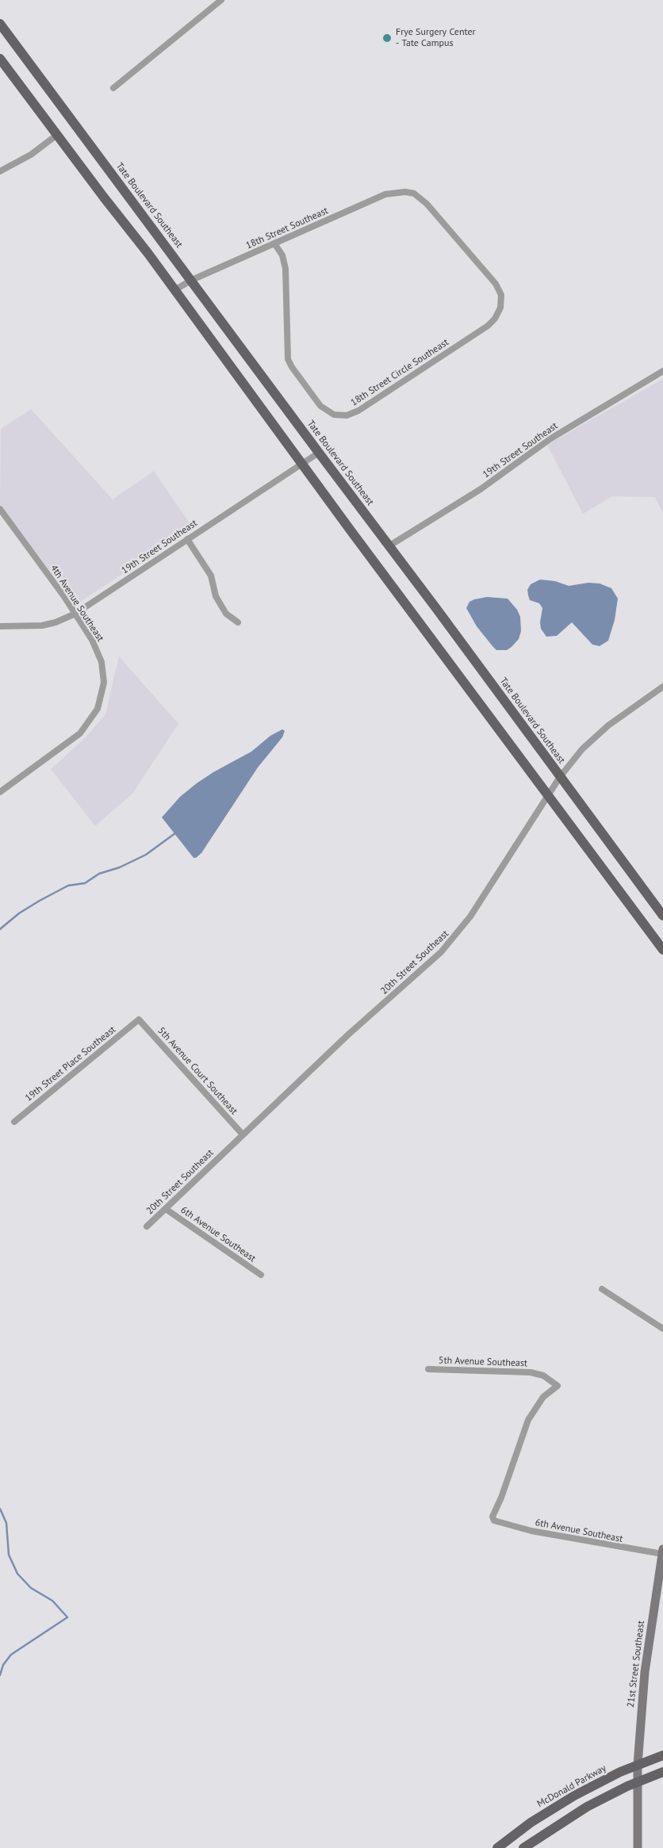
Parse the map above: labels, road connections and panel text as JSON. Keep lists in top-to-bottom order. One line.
{"streets":{"main road":["Tate Boulevard Southeast","McDonald Parkway"],"street":["18th Street Southeast","18th Street Circle Southeast","19th Street Southeast","4th Avenue Southeast","20th Street Southeast","19th Street Place Southeast","5th Avenue Court Southeast","6th Avenue Southeast","5th Avenue Southeast","21st Street Southeast"]},"crossings":[["Tate Boulevard Southeast","18th Street Southeast"],["Tate Boulevard Southeast","19th Street Southeast"],["Tate Boulevard Southeast","20th Street Southeast"],["18th Street Southeast","18th Street Circle Southeast"],["19th Street Southeast","4th Avenue Southeast"],["20th Street Southeast","5th Avenue Court Southeast"],["20th Street Southeast","6th Avenue Southeast"],["19th Street Place Southeast","5th Avenue Court Southeast"],["6th Avenue Southeast","5th Avenue Southeast"],["6th Avenue Southeast","21st Street Southeast"],["21st Street Southeast","McDonald Parkway"]],"places":["Frye Surgery Center - Tate Campus"]}
